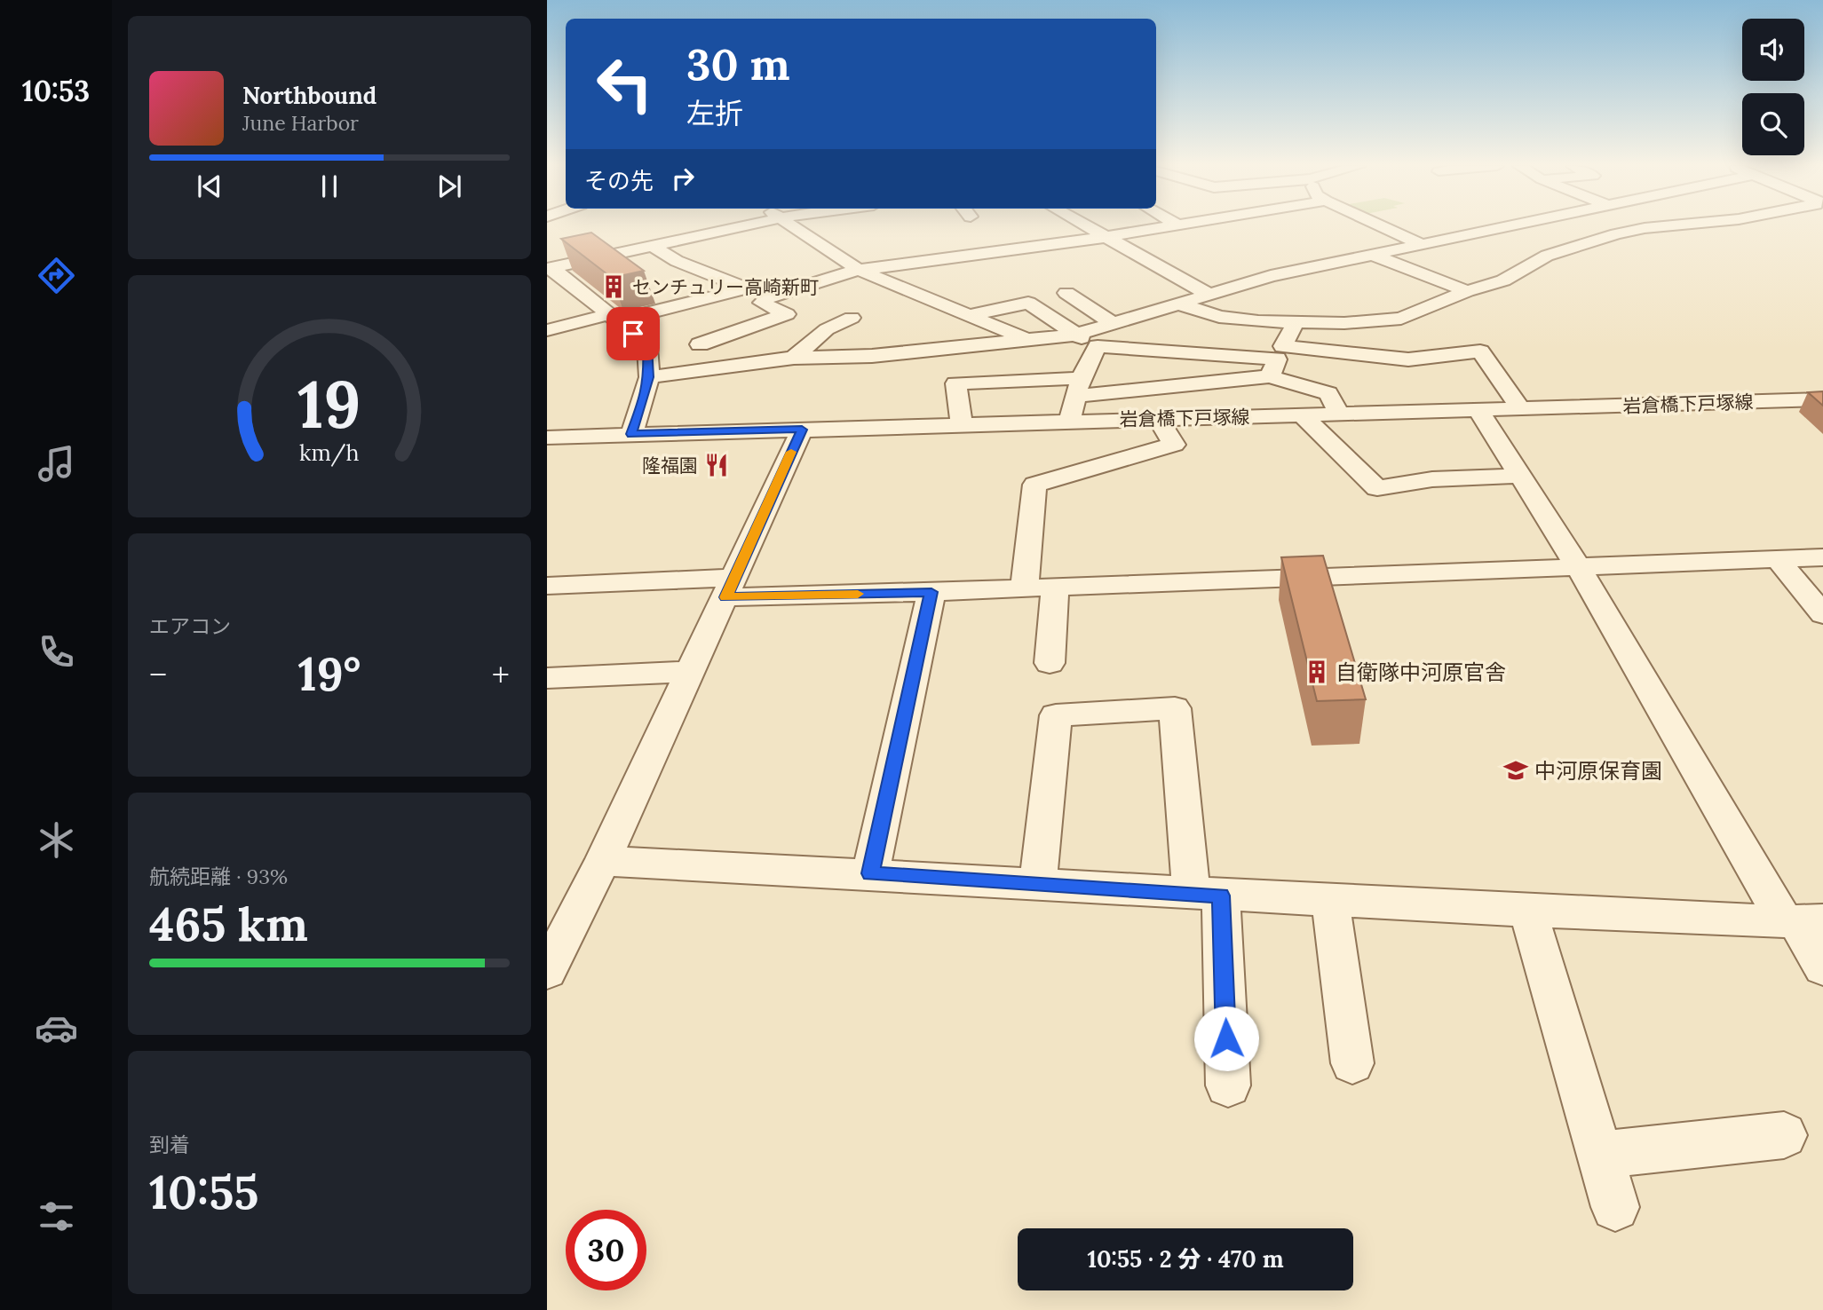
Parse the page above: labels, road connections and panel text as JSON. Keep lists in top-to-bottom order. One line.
{"streets":{"street":["岩倉橋下戸塚線"]},"places":{"building":["センチュリー高崎新町","自衛隊中河原官舎"],"restaurant":["隆福園"],"school or university":["中河原保育園"]},"page":{"tabs":"10:53","turn":["30 m","左折"],"song":["Northbound","June Harbor"],"then":"その先","tile":["エアコン",["航続距離 · 93%","465 km"],["到着","10:55"]],"heat":["−","19°","+"],"limit":"30","trip":"10:55 · 2 分 · 470 m","gauge":["19","km/h"]}}
